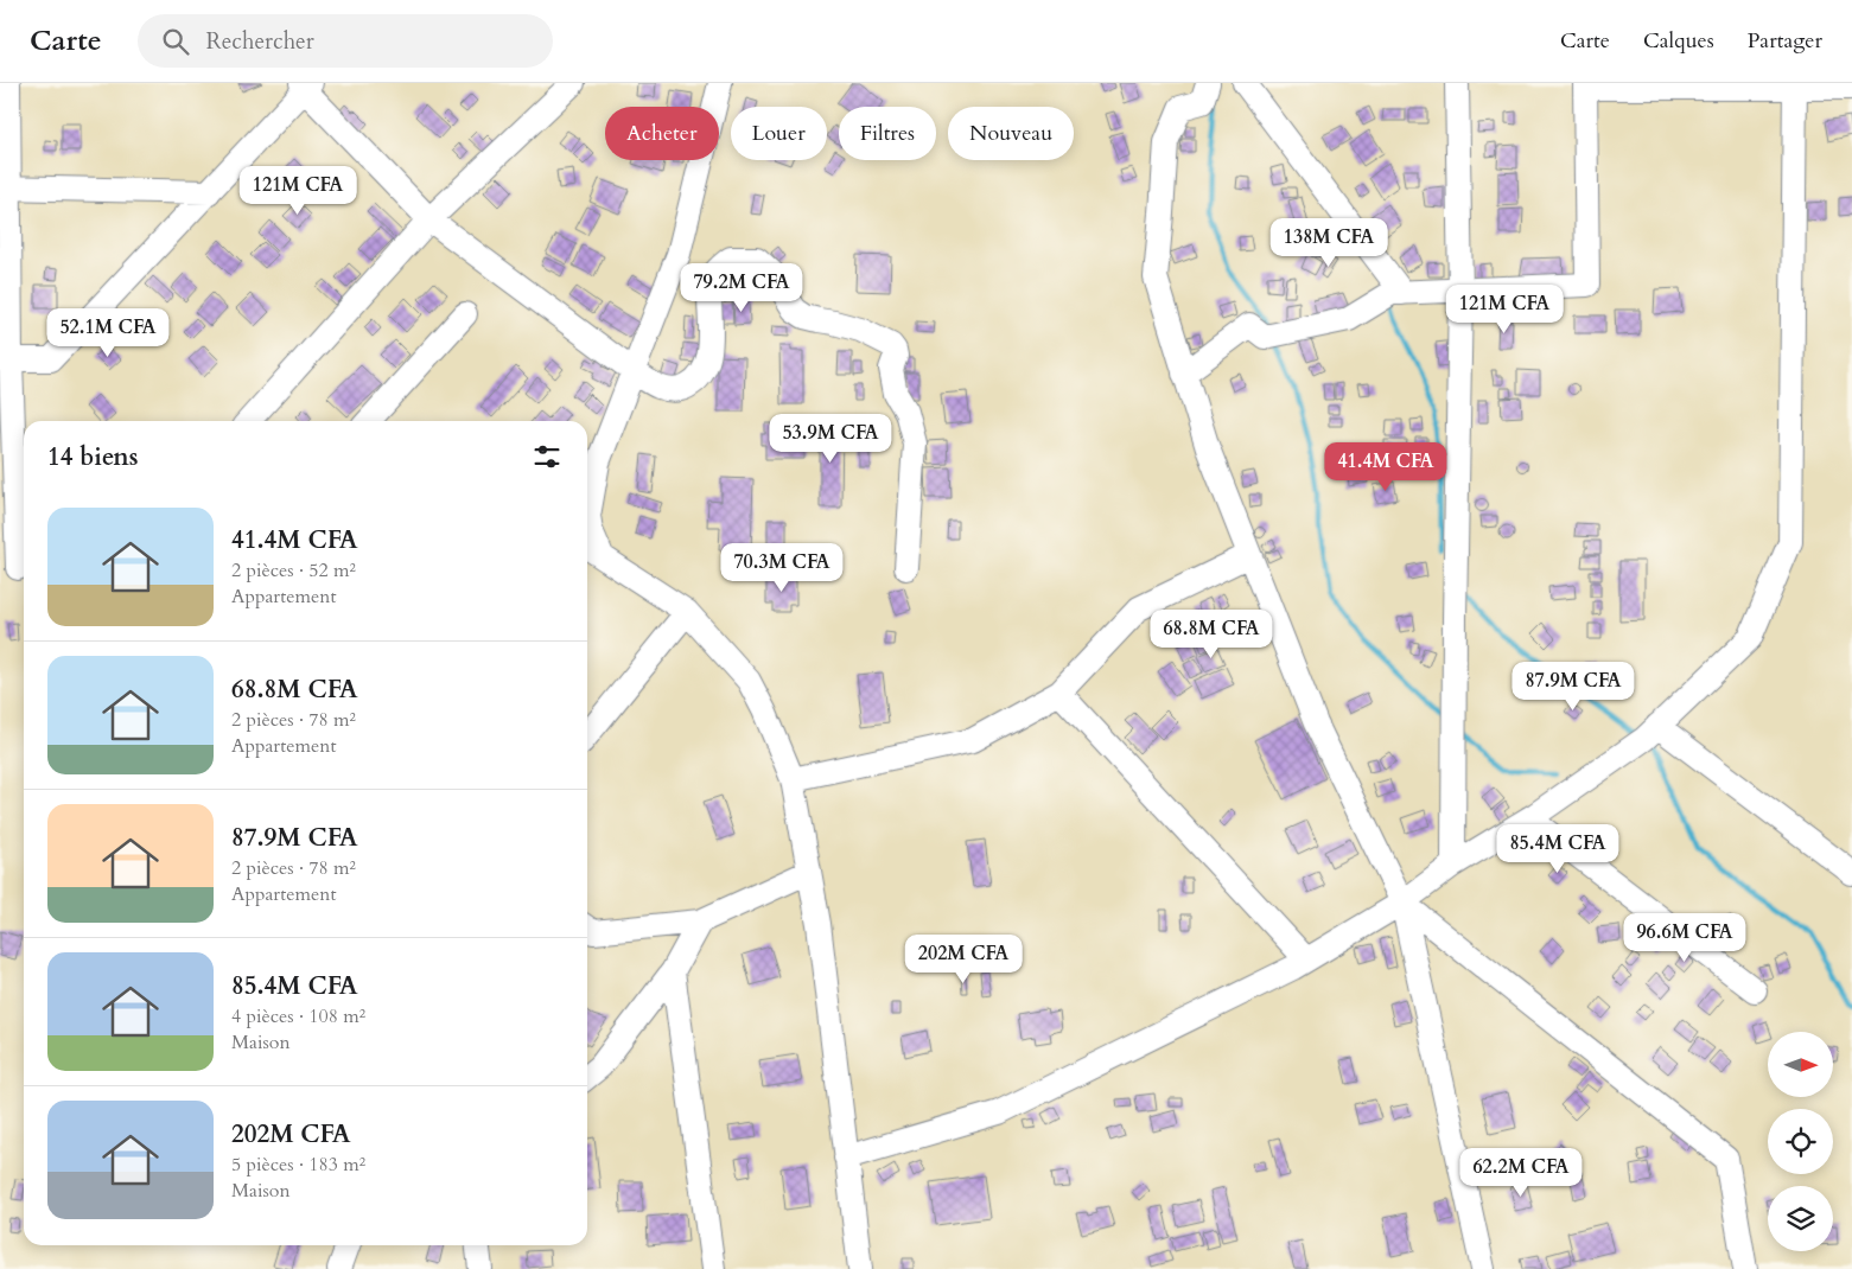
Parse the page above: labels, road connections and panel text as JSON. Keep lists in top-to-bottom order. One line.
{"north":"right","page":{"header":"Carte","search":"Rechercher","nav":["Carte","Calques","Partager"],"chip":["Acheter","Louer","Filtres","Nouveau"],"price":["121M CFA","138M CFA","79.2M CFA","121M CFA","52.1M CFA","53.9M CFA","41.4M CFA","70.3M CFA","68.8M CFA","87.9M CFA","85.4M CFA","96.6M CFA","202M CFA","62.2M CFA"],"heading":"14 biens","list":[{"name":"41.4M CFA","note":"2 pièces · 52 m² · Appartement"},{"name":"68.8M CFA","note":"2 pièces · 78 m² · Appartement"},{"name":"87.9M CFA","note":"2 pièces · 78 m² · Appartement"},{"name":"85.4M CFA","note":"4 pièces · 108 m² · Maison"},{"name":"202M CFA","note":"5 pièces · 183 m² · Maison"}]}}
